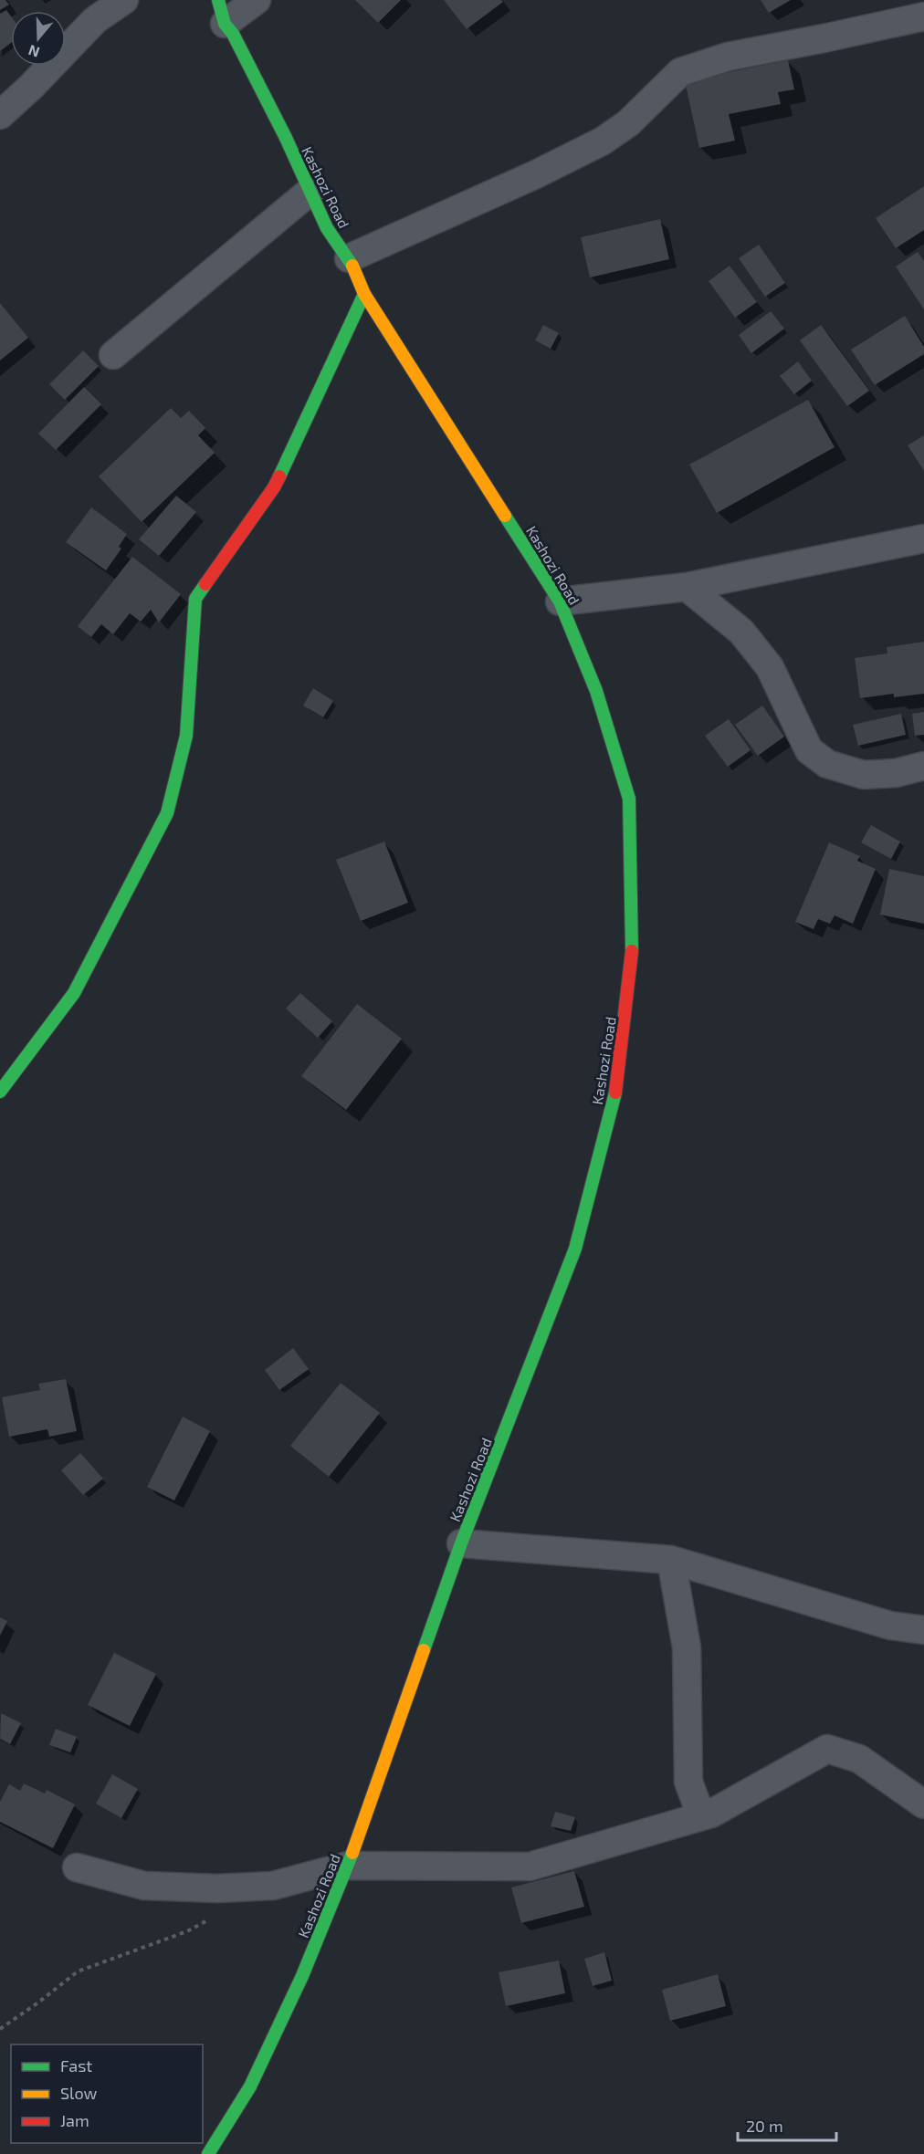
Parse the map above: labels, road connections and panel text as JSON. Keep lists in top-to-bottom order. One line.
{"streets":{"main road":["Kashozi Road"]},"legend":["Fast","Slow","Jam"],"scale_bar":"20 m","north":"bottom"}
